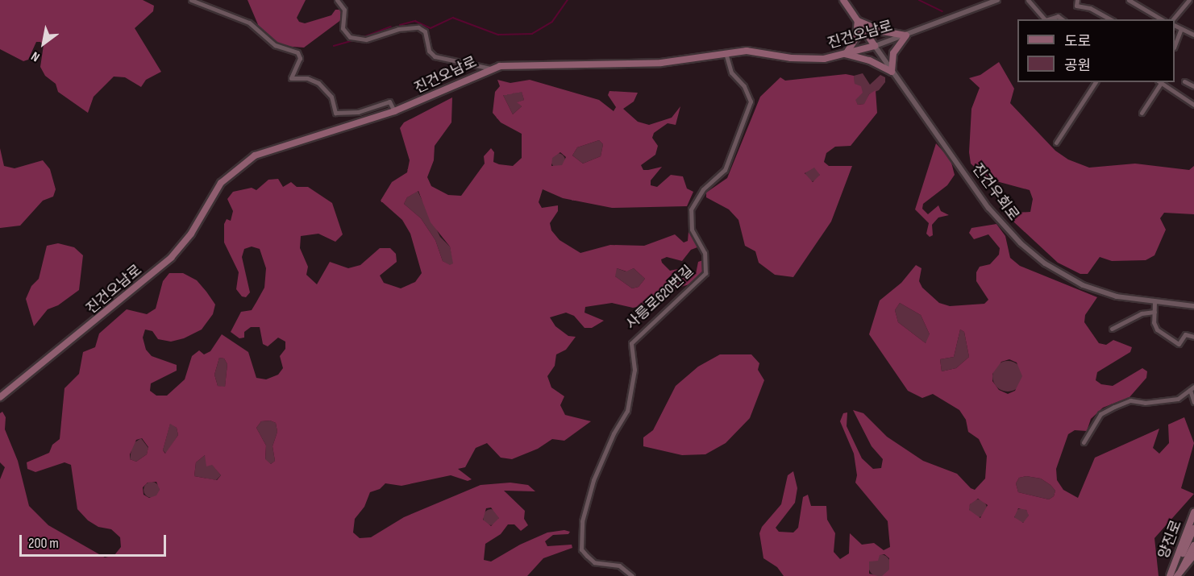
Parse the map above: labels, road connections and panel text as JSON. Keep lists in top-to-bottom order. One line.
{"streets":{"main road":["진건오남로","진건우회로","양진로"],"street":["사릉로620번길"]},"crossings":[["진건오남로","진건우회로"],["진건오남로","사릉로620번길"]],"legend":["도로","공원"],"scale_bar":"200 m","north":"bottom left"}
